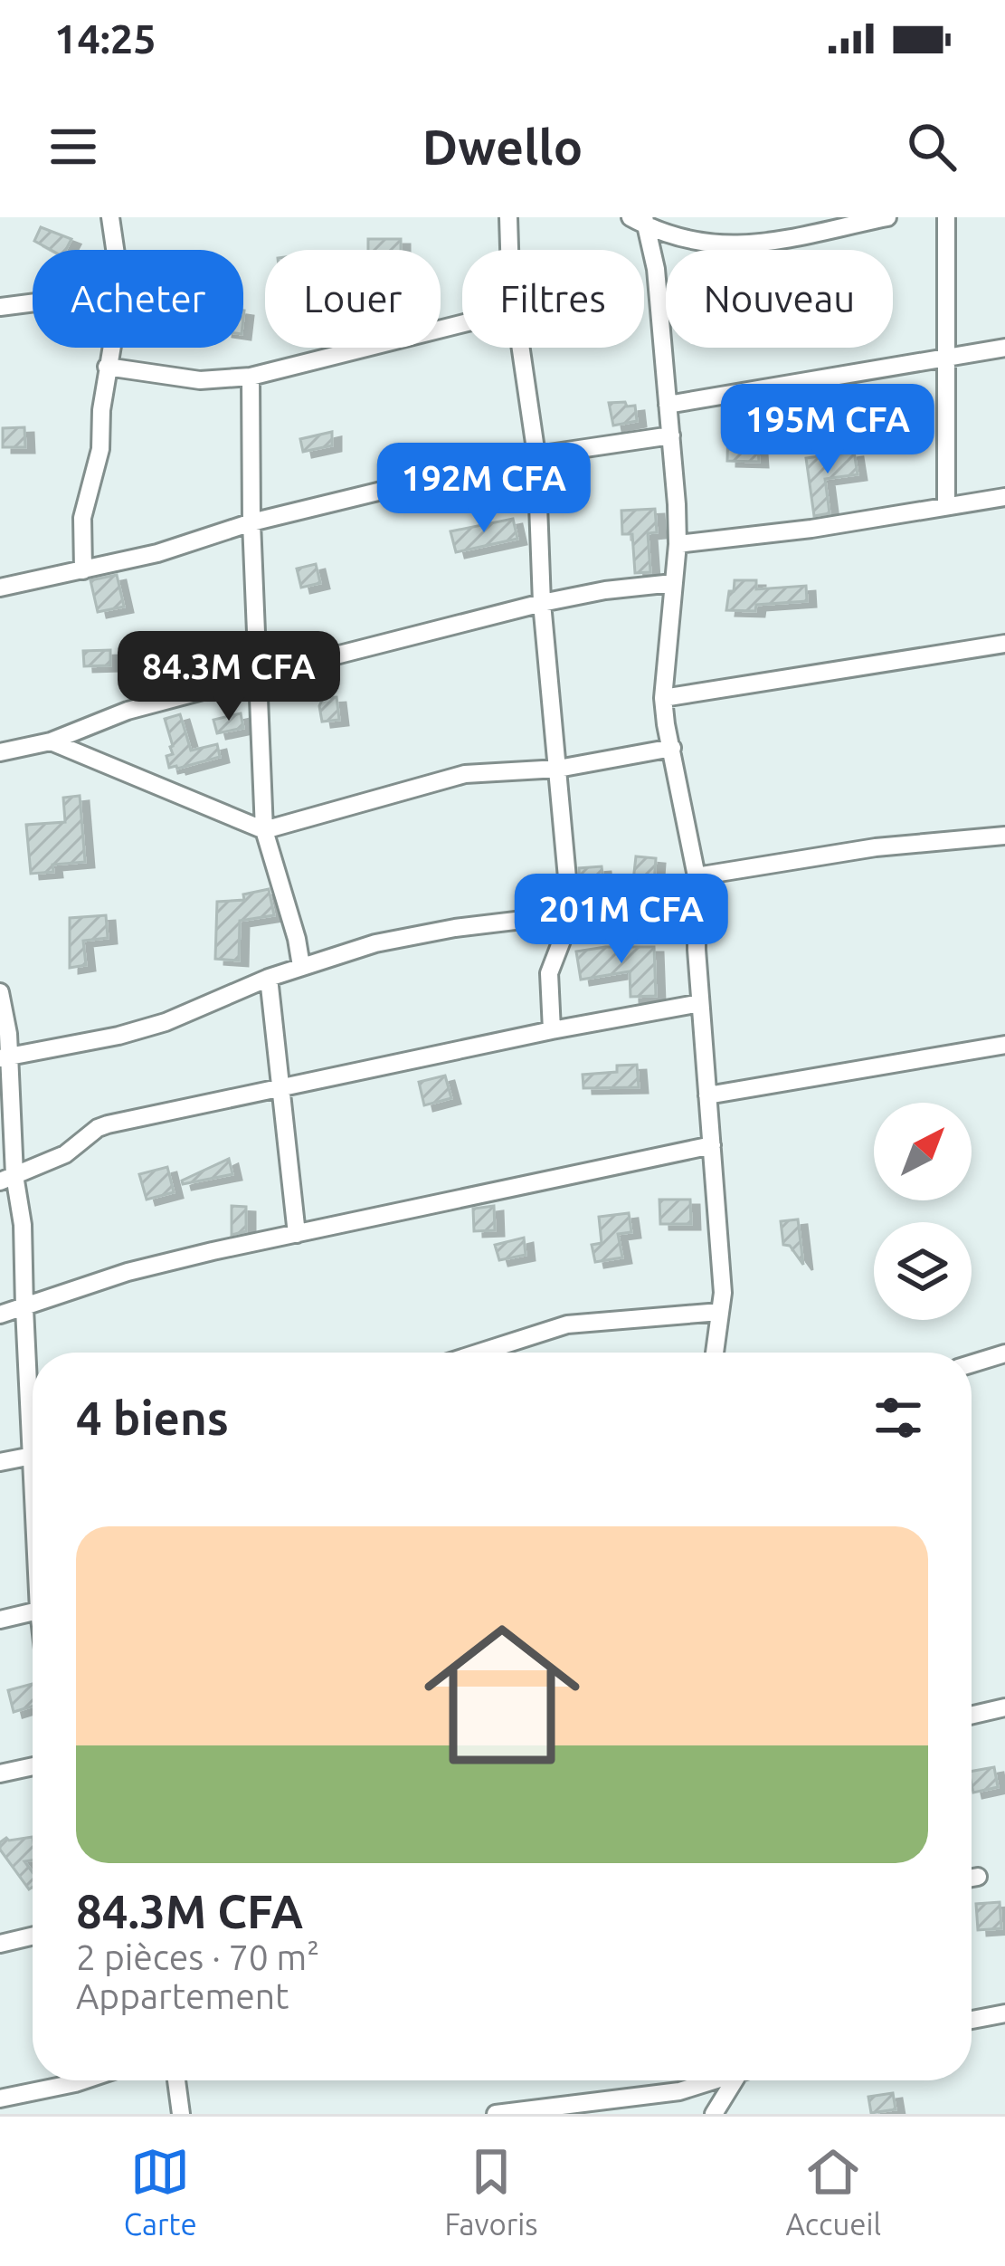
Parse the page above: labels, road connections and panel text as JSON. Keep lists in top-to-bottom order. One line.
{"north":"top right","page":{"status":"14:25","header":"Dwello","chip":["Acheter","Louer","Filtres","Nouveau"],"price":["195M CFA","192M CFA","84.3M CFA","201M CFA"],"heading":"4 biens","list":[{"name":"84.3M CFA","note":"2 pièces · 70 m² · Appartement"}],"tabs":["Carte","Favoris","Accueil"]}}
